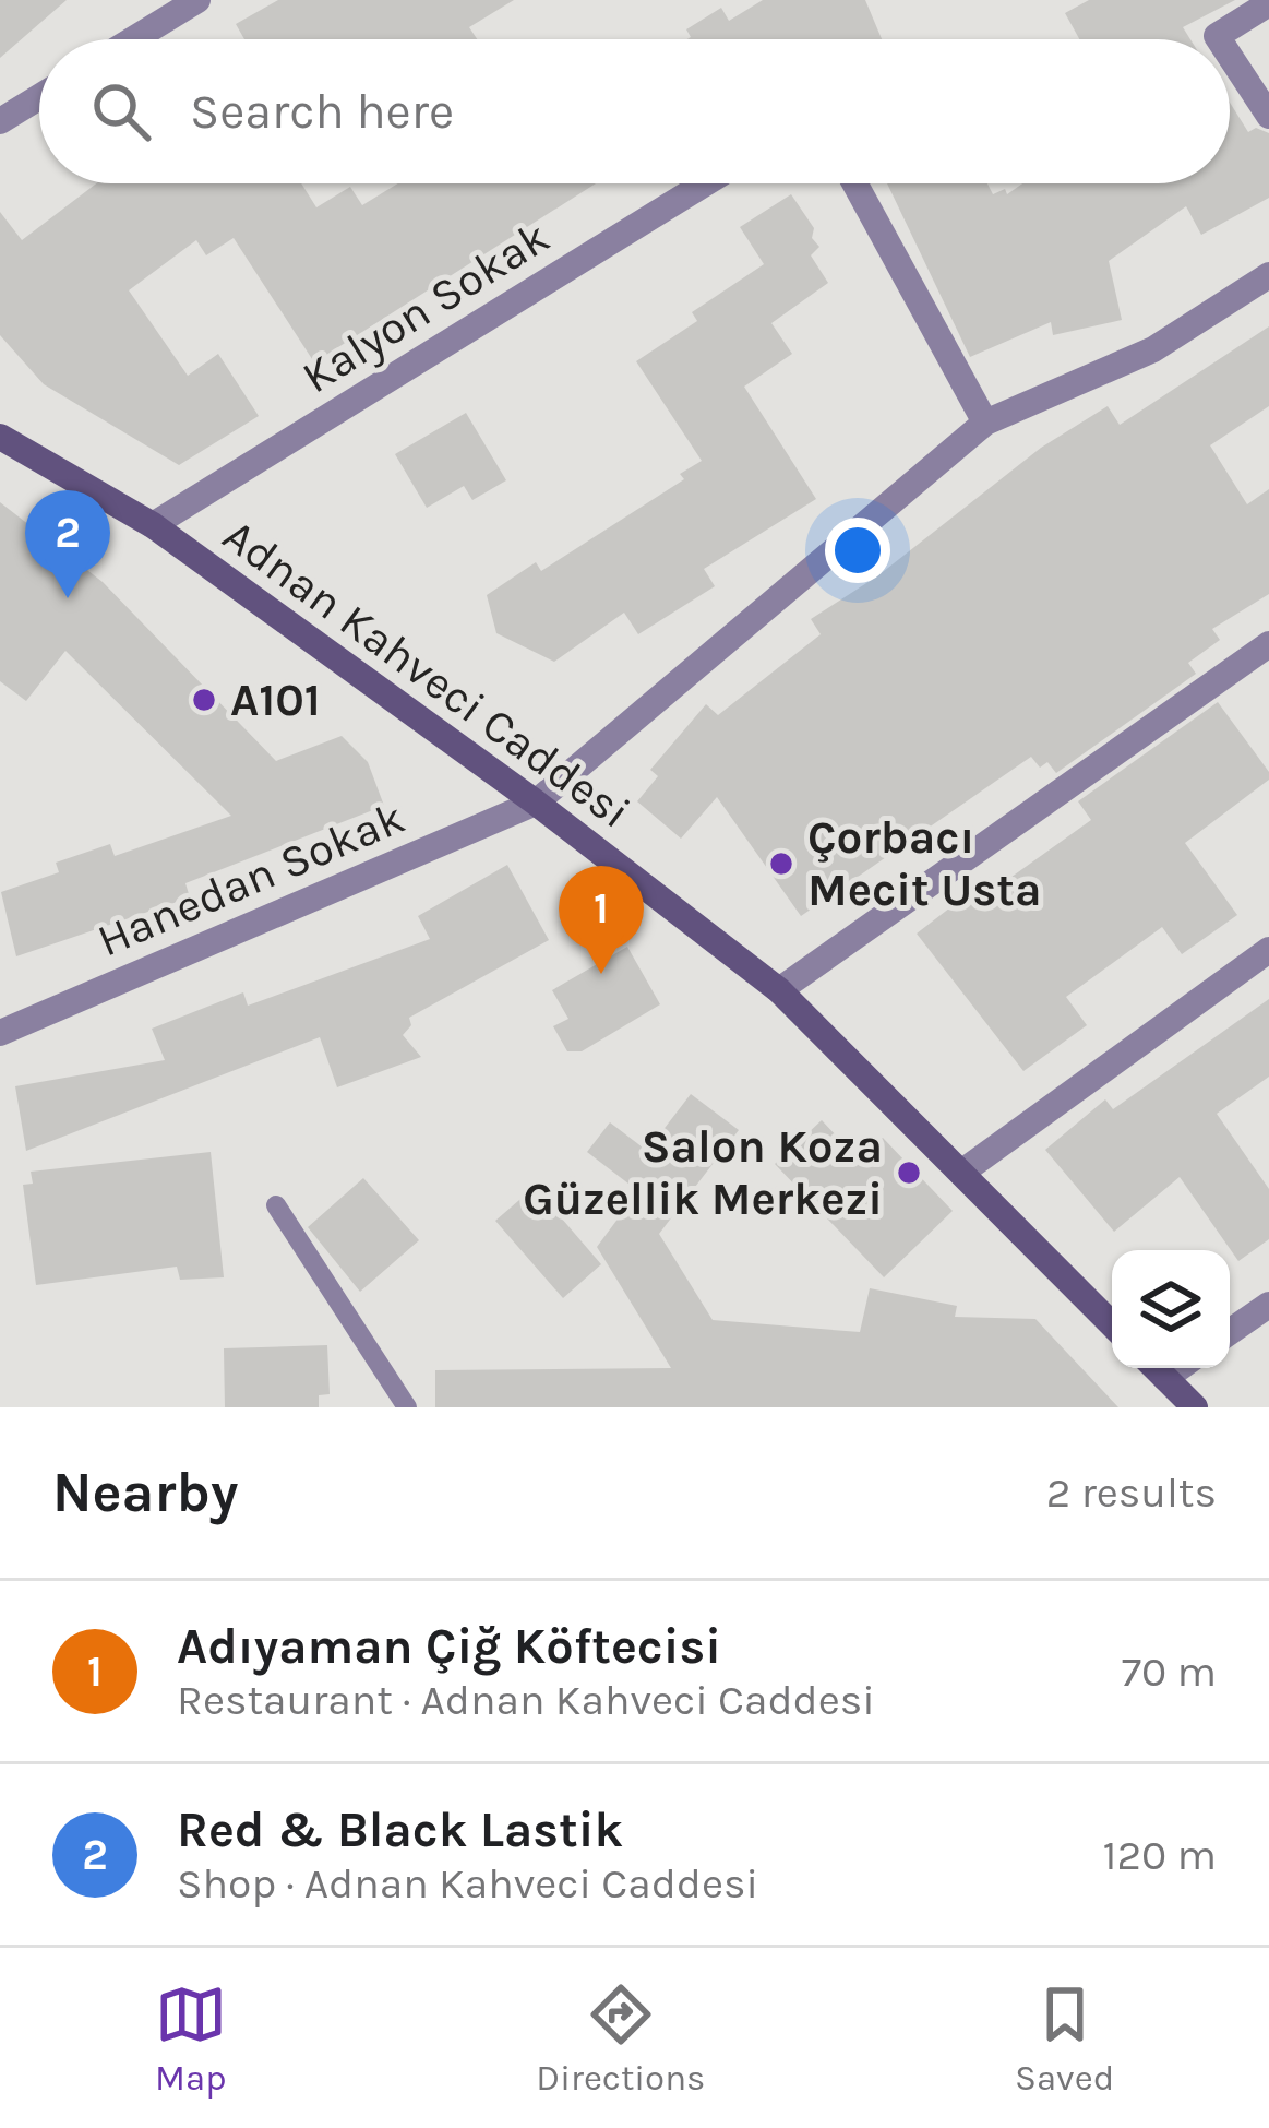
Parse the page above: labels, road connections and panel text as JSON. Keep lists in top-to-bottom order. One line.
{"streets":{"main road":["Adnan Kahveci Caddesi"],"street":["Kalyon Sokak","Hanedan Sokak"]},"crossings":[["Kalyon Sokak","Adnan Kahveci Caddesi"],["Adnan Kahveci Caddesi","Hanedan Sokak"]],"places":["A101","Çorbacı Mecit Usta","Salon Koza Güzellik Merkezi"],"page":{"search":"Search here","pins":["2","1"],"heading":["Nearby","2 results"],"list":[{"mark":"1","name":"Adıyaman Çiğ Köftecisi","note":"Restaurant · Adnan Kahveci Caddesi","value":"70 m"},{"mark":"2","name":"Red & Black Lastik","note":"Shop · Adnan Kahveci Caddesi","value":"120 m"}],"nav":["Map","Directions","Saved"]}}
